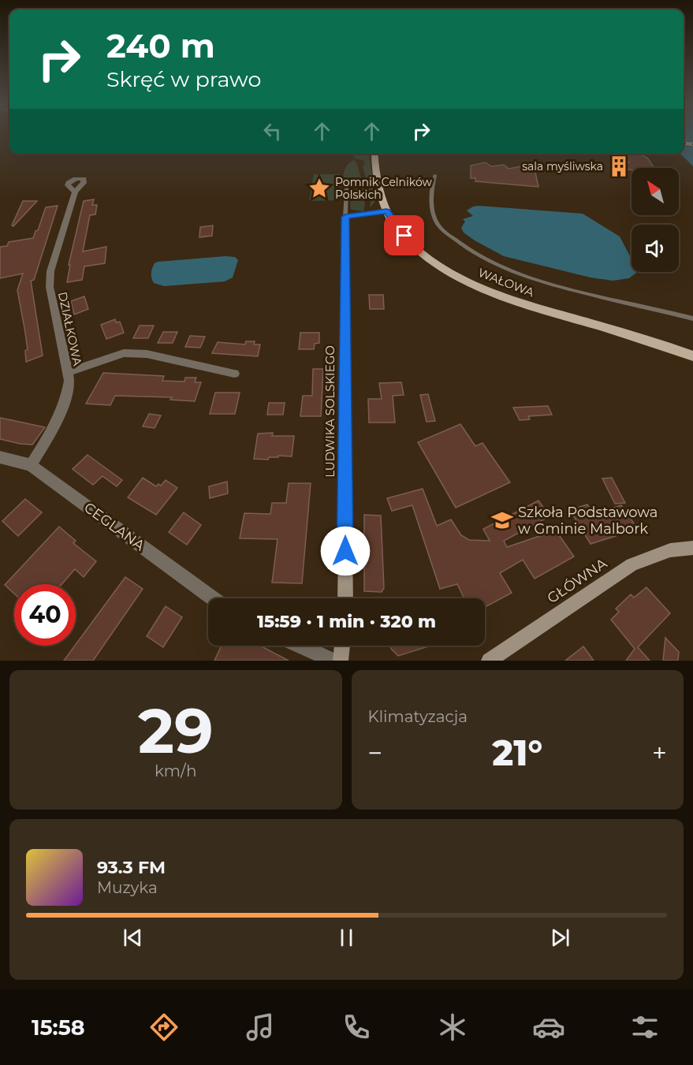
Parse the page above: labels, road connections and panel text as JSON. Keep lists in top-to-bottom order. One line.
{"streets":{"main road":["WAŁOWA"],"street":["DZIAŁKOWA","LUDWIKA SOLSKIEGO","CEGLANA","GŁÓWNA"]},"crossings":[["DZIAŁKOWA","CEGLANA"]],"places":{"building":["sala myśliwska"],"place":["Pomnik Celników Polskich"],"school or university":["Szkoła Podstawowa w Gminie Malbork"]},"north":"top left","page":{"turn":["240 m","Skręć w prawo"],"limit":"40","trip":"15:59 · 1 min · 320 m","tile":[["29","km/h"],"Klimatyzacja"],"heat":["−","21°","+"],"song":["93.3 FM","Muzyka"],"tabs":"15:58"}}
